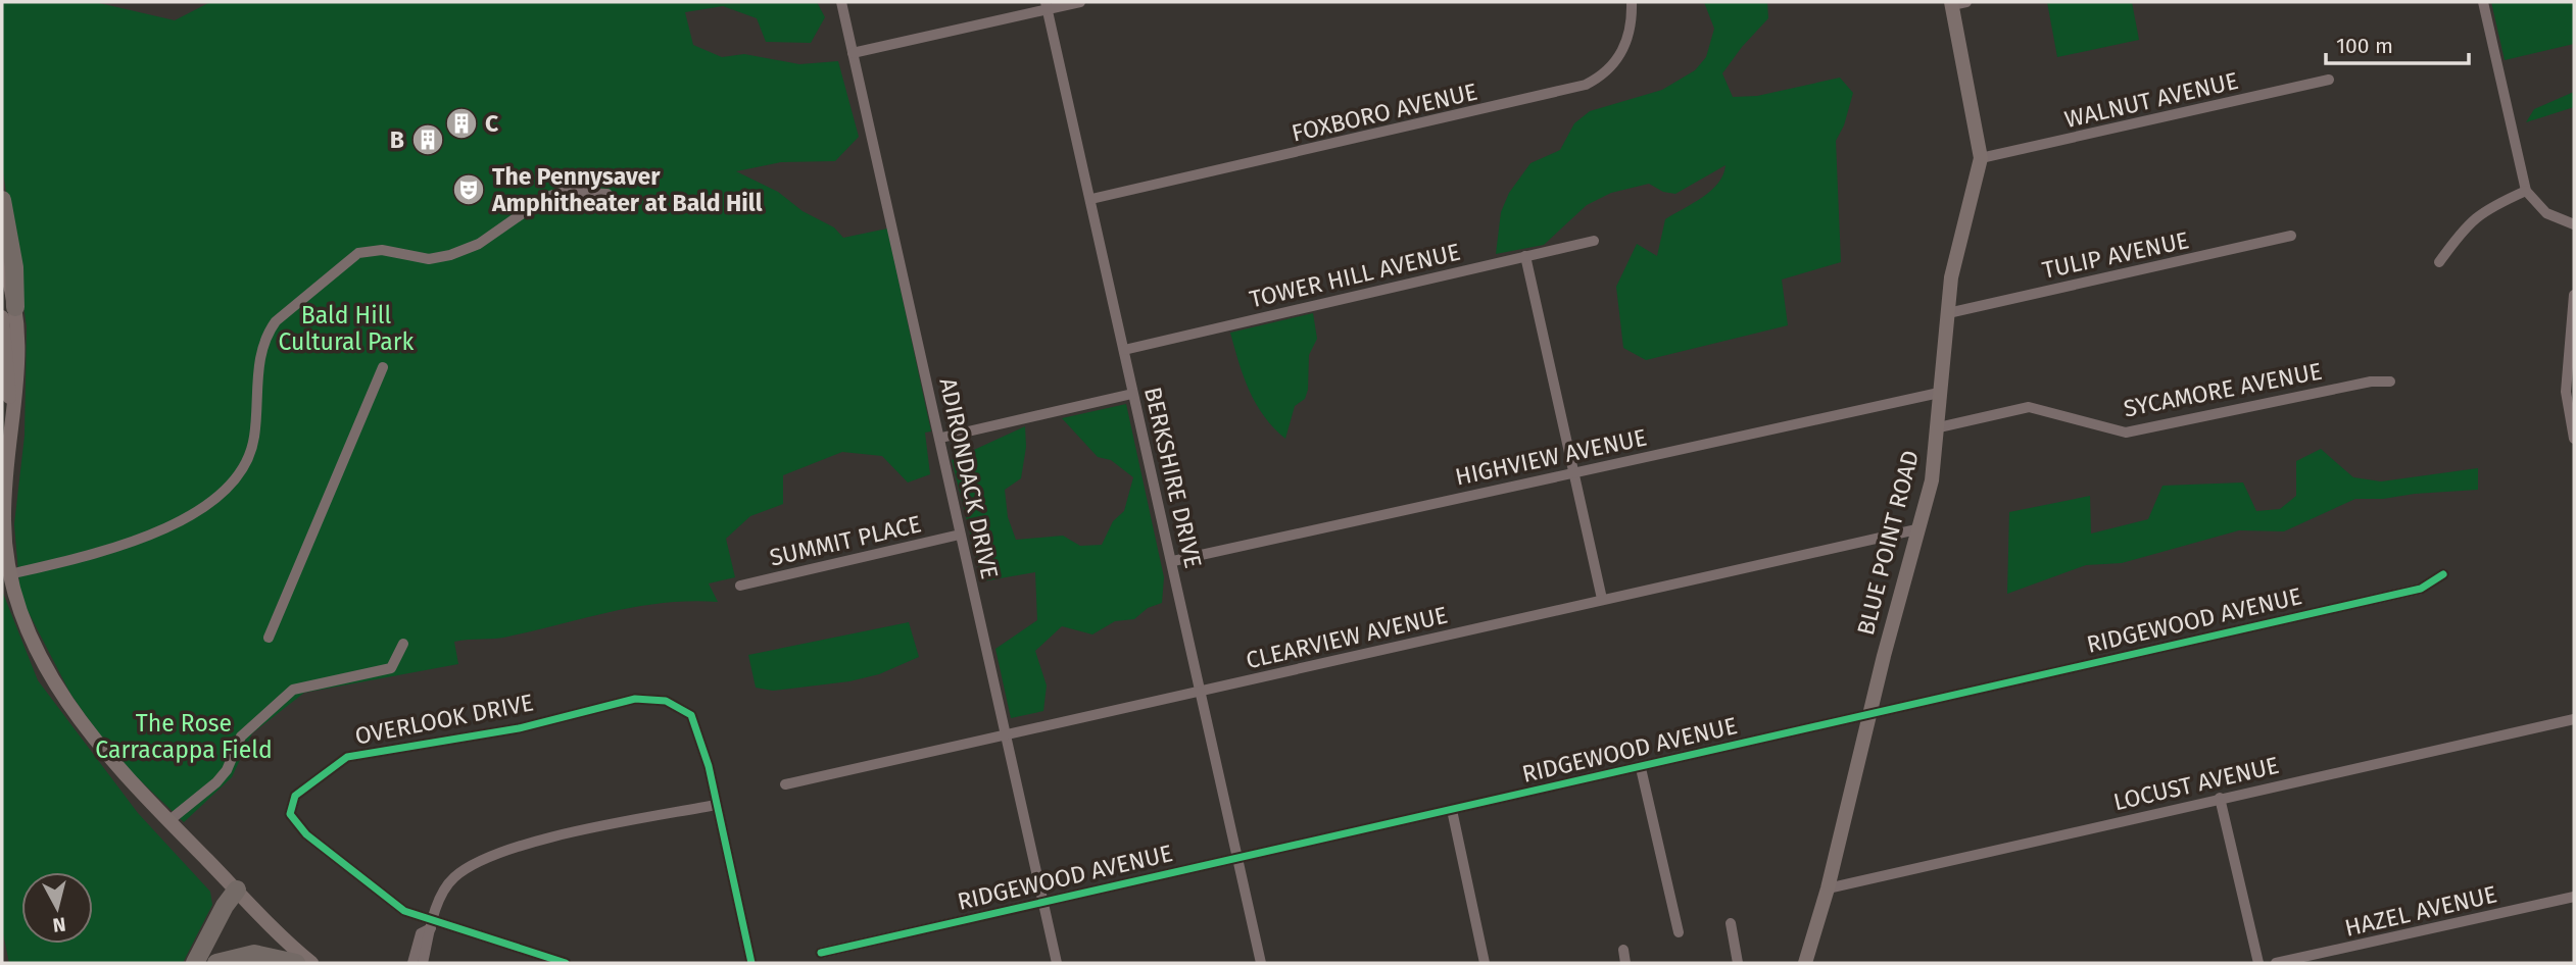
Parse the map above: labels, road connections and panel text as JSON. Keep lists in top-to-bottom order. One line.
{"streets":{"street":["WALNUT AVENUE","FOXBORO AVENUE","TULIP AVENUE","TOWER HILL AVENUE","SYCAMORE AVENUE","HIGHVIEW AVENUE","BERKSHIRE DRIVE","ADIRONDACK DRIVE","SUMMIT PLACE","BLUE POINT ROAD","RIDGEWOOD AVENUE","CLEARVIEW AVENUE","OVERLOOK DRIVE","LOCUST AVENUE","HAZEL AVENUE"]},"crossings":[["WALNUT AVENUE","BLUE POINT ROAD"],["FOXBORO AVENUE","BERKSHIRE DRIVE"],["TULIP AVENUE","BLUE POINT ROAD"],["TOWER HILL AVENUE","BERKSHIRE DRIVE"],["SYCAMORE AVENUE","BLUE POINT ROAD"],["HIGHVIEW AVENUE","BERKSHIRE DRIVE"],["HIGHVIEW AVENUE","BLUE POINT ROAD"],["BERKSHIRE DRIVE","RIDGEWOOD AVENUE"],["BERKSHIRE DRIVE","CLEARVIEW AVENUE"],["ADIRONDACK DRIVE","SUMMIT PLACE"],["ADIRONDACK DRIVE","RIDGEWOOD AVENUE"],["ADIRONDACK DRIVE","CLEARVIEW AVENUE"],["BLUE POINT ROAD","RIDGEWOOD AVENUE"],["BLUE POINT ROAD","CLEARVIEW AVENUE"],["BLUE POINT ROAD","LOCUST AVENUE"]],"parks":["Bald Hill Cultural Park","The Rose Carracappa Field"],"places":{"building":["C","B"],"theatre":["The Pennysaver Amphitheater at Bald Hill"]},"scale_bar":"100 m","north":"bottom"}
